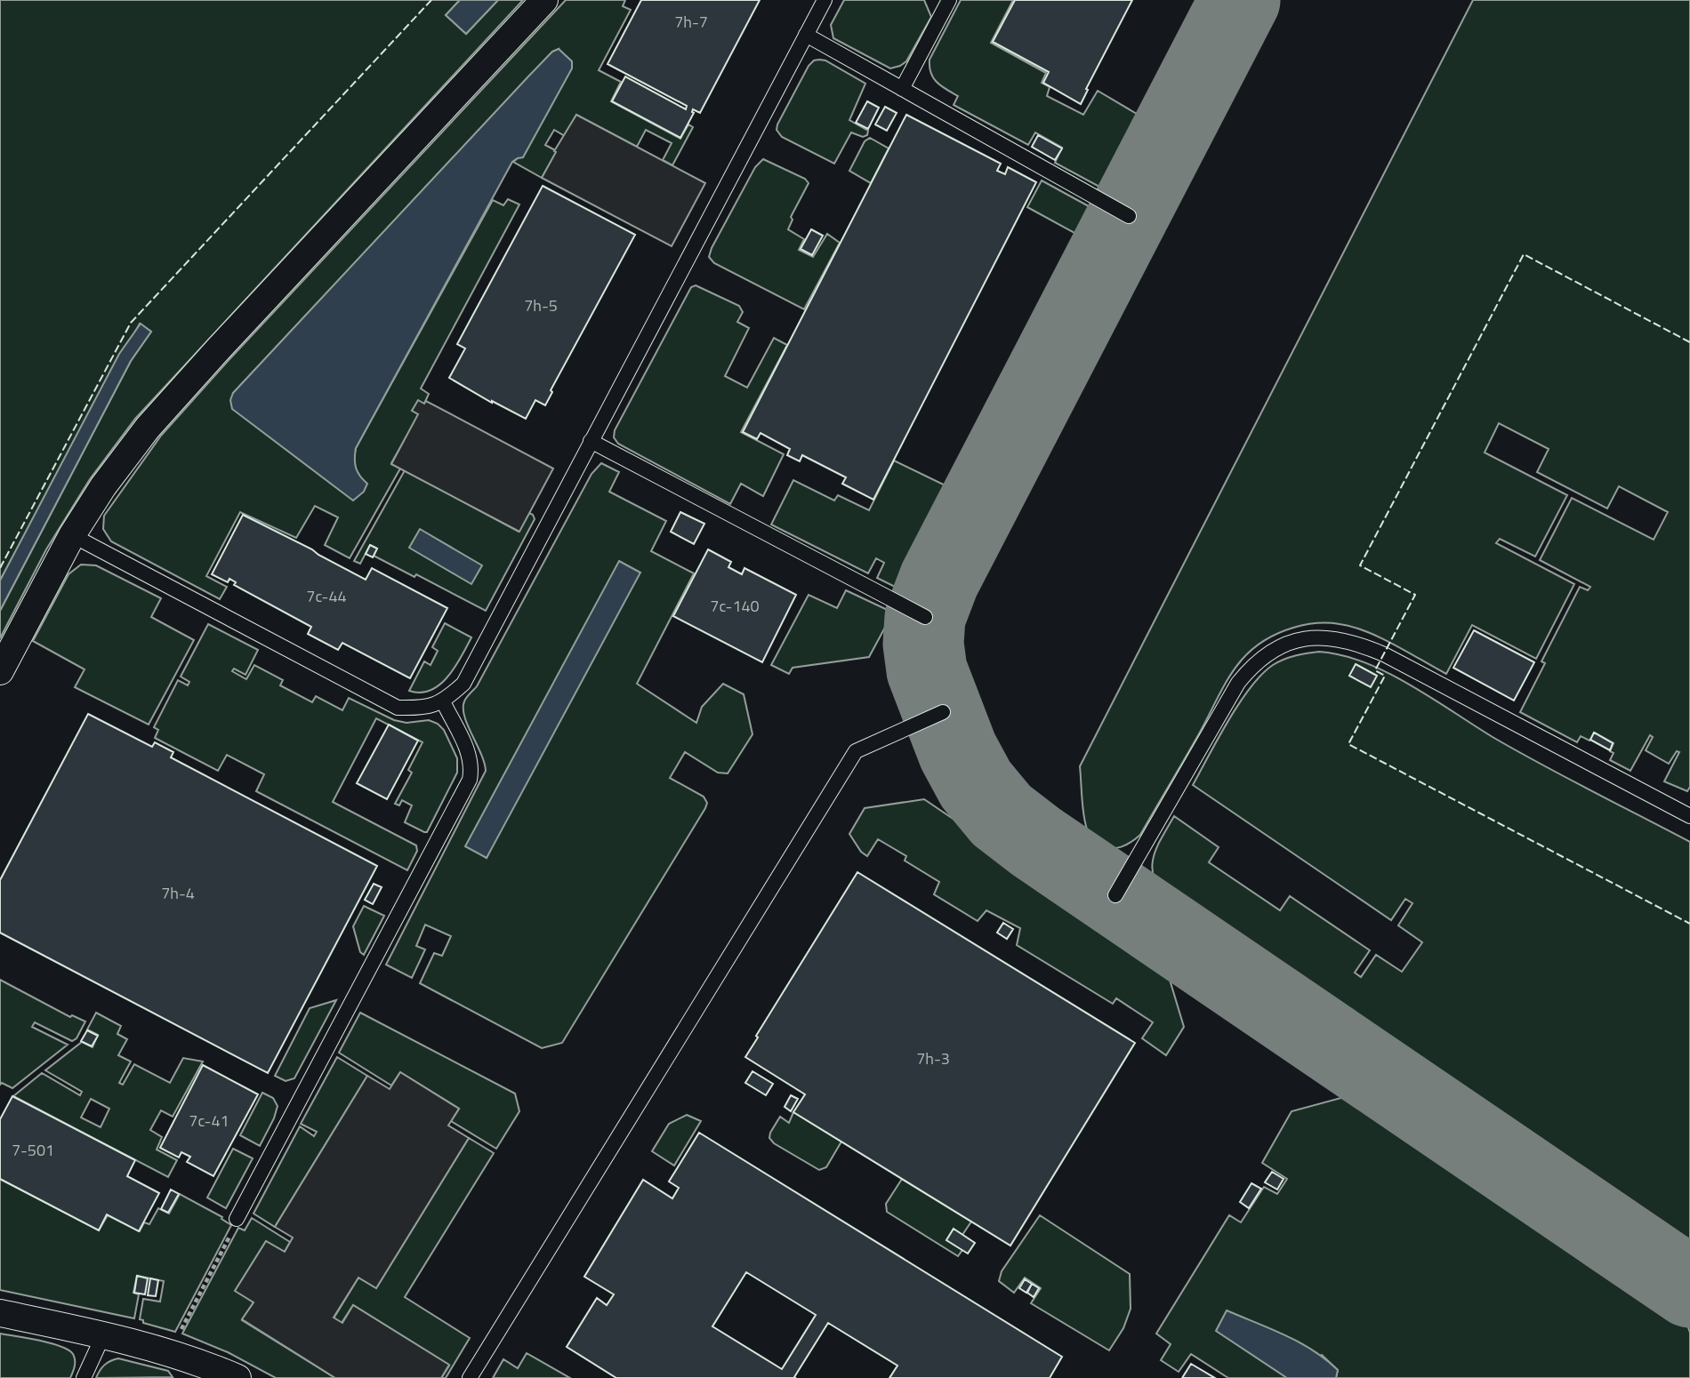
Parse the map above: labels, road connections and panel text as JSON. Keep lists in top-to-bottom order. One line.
{"house_numbers":["7h-7","7h-5","7c-44","7c-140","7h-4","7h-3","7c-41","7-501"]}
